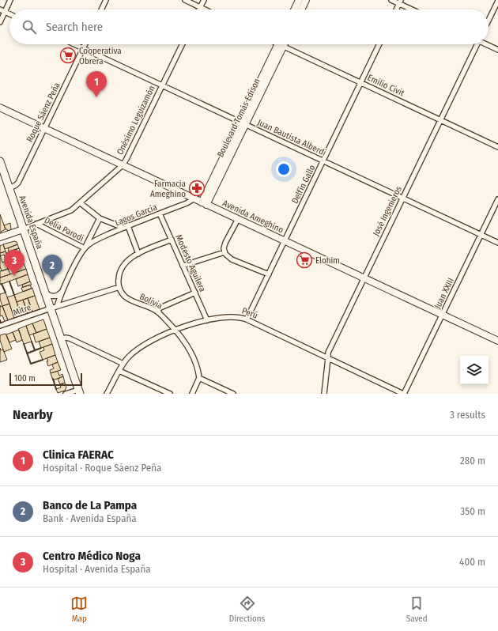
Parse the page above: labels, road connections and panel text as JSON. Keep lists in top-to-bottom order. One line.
{"streets":{"main road":["Boulevard Tomás Edison","Avenida Ameghino","Avenida España"],"street":["Emilio Civit","Roque Sáenz Peña","Onésimo Leguizamón","Juan Bautista Alberdi","Delfín Gallo","José Ingenieros","Lagos García","Delia Parodi","Modesto Aguilera","Juan XXIII","Bolivia","Mitre","Perú"]},"crossings":[["Emilio Civit","Delfín Gallo"],["Emilio Civit","José Ingenieros"],["Roque Sáenz Peña","Juan Bautista Alberdi"],["Roque Sáenz Peña","Avenida Ameghino"],["Roque Sáenz Peña","Avenida España"],["Boulevard Tomás Edison","Juan Bautista Alberdi"],["Boulevard Tomás Edison","Avenida Ameghino"],["Onésimo Leguizamón","Juan Bautista Alberdi"],["Onésimo Leguizamón","Avenida Ameghino"],["Onésimo Leguizamón","Avenida España"],["Onésimo Leguizamón","Delia Parodi"],["Juan Bautista Alberdi","Delfín Gallo"],["Juan Bautista Alberdi","José Ingenieros"],["Juan Bautista Alberdi","Juan XXIII"],["Delfín Gallo","Avenida Ameghino"],["Delfín Gallo","Perú"],["José Ingenieros","Avenida Ameghino"],["José Ingenieros","Perú"],["Lagos García","Avenida Ameghino"],["Lagos García","Avenida España"],["Lagos García","Delia Parodi"],["Lagos García","Modesto Aguilera"],["Lagos García","Mitre"],["Avenida Ameghino","Juan XXIII"],["Avenida España","Mitre"],["Modesto Aguilera","Perú"],["Juan XXIII","Perú"],["Bolivia","Perú"]],"places":{"supermarket":["Cooperativa Obrera","Elohim"],"pharmacy":["Farmacia Ameghino"]},"scale_bar":"100 m","page":{"search":"Search here","pins":["1","3","2"],"scale":"100 m","heading":["Nearby","3 results"],"list":[{"mark":"1","name":"Clinica FAERAC","note":"Hospital · Roque Sáenz Peña","value":"280 m"},{"mark":"2","name":"Banco de La Pampa","note":"Bank · Avenida España","value":"350 m"},{"mark":"3","name":"Centro Médico Noga","note":"Hospital · Avenida España","value":"400 m"}],"nav":["Map","Directions","Saved"]}}
